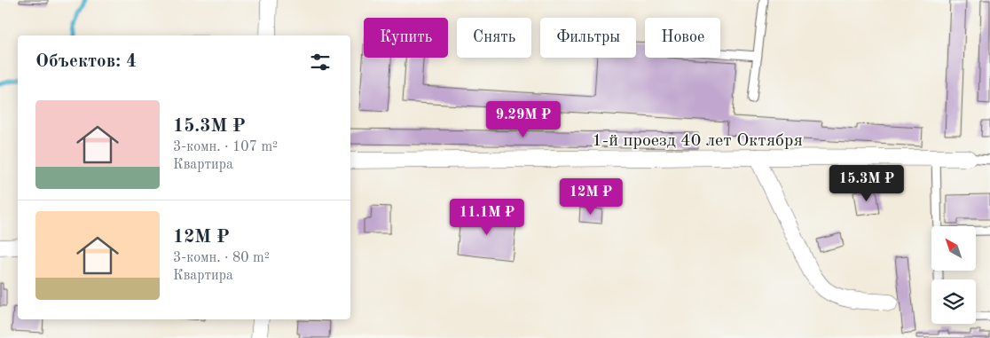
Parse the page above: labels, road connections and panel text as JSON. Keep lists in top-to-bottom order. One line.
{"streets":{"street":["1-й проезд 40 лет Октября"]},"north":"top left","page":{"chip":["Купить","Снять","Фильтры","Новое"],"heading":"Объектов: 4","list":[{"name":"15.3M ₽","note":"3-комн. · 107 m² · Квартира"},{"name":"12M ₽","note":"3-комн. · 80 m² · Квартира"}],"price":["9.29M ₽","15.3M ₽","12M ₽","11.1M ₽"]}}
